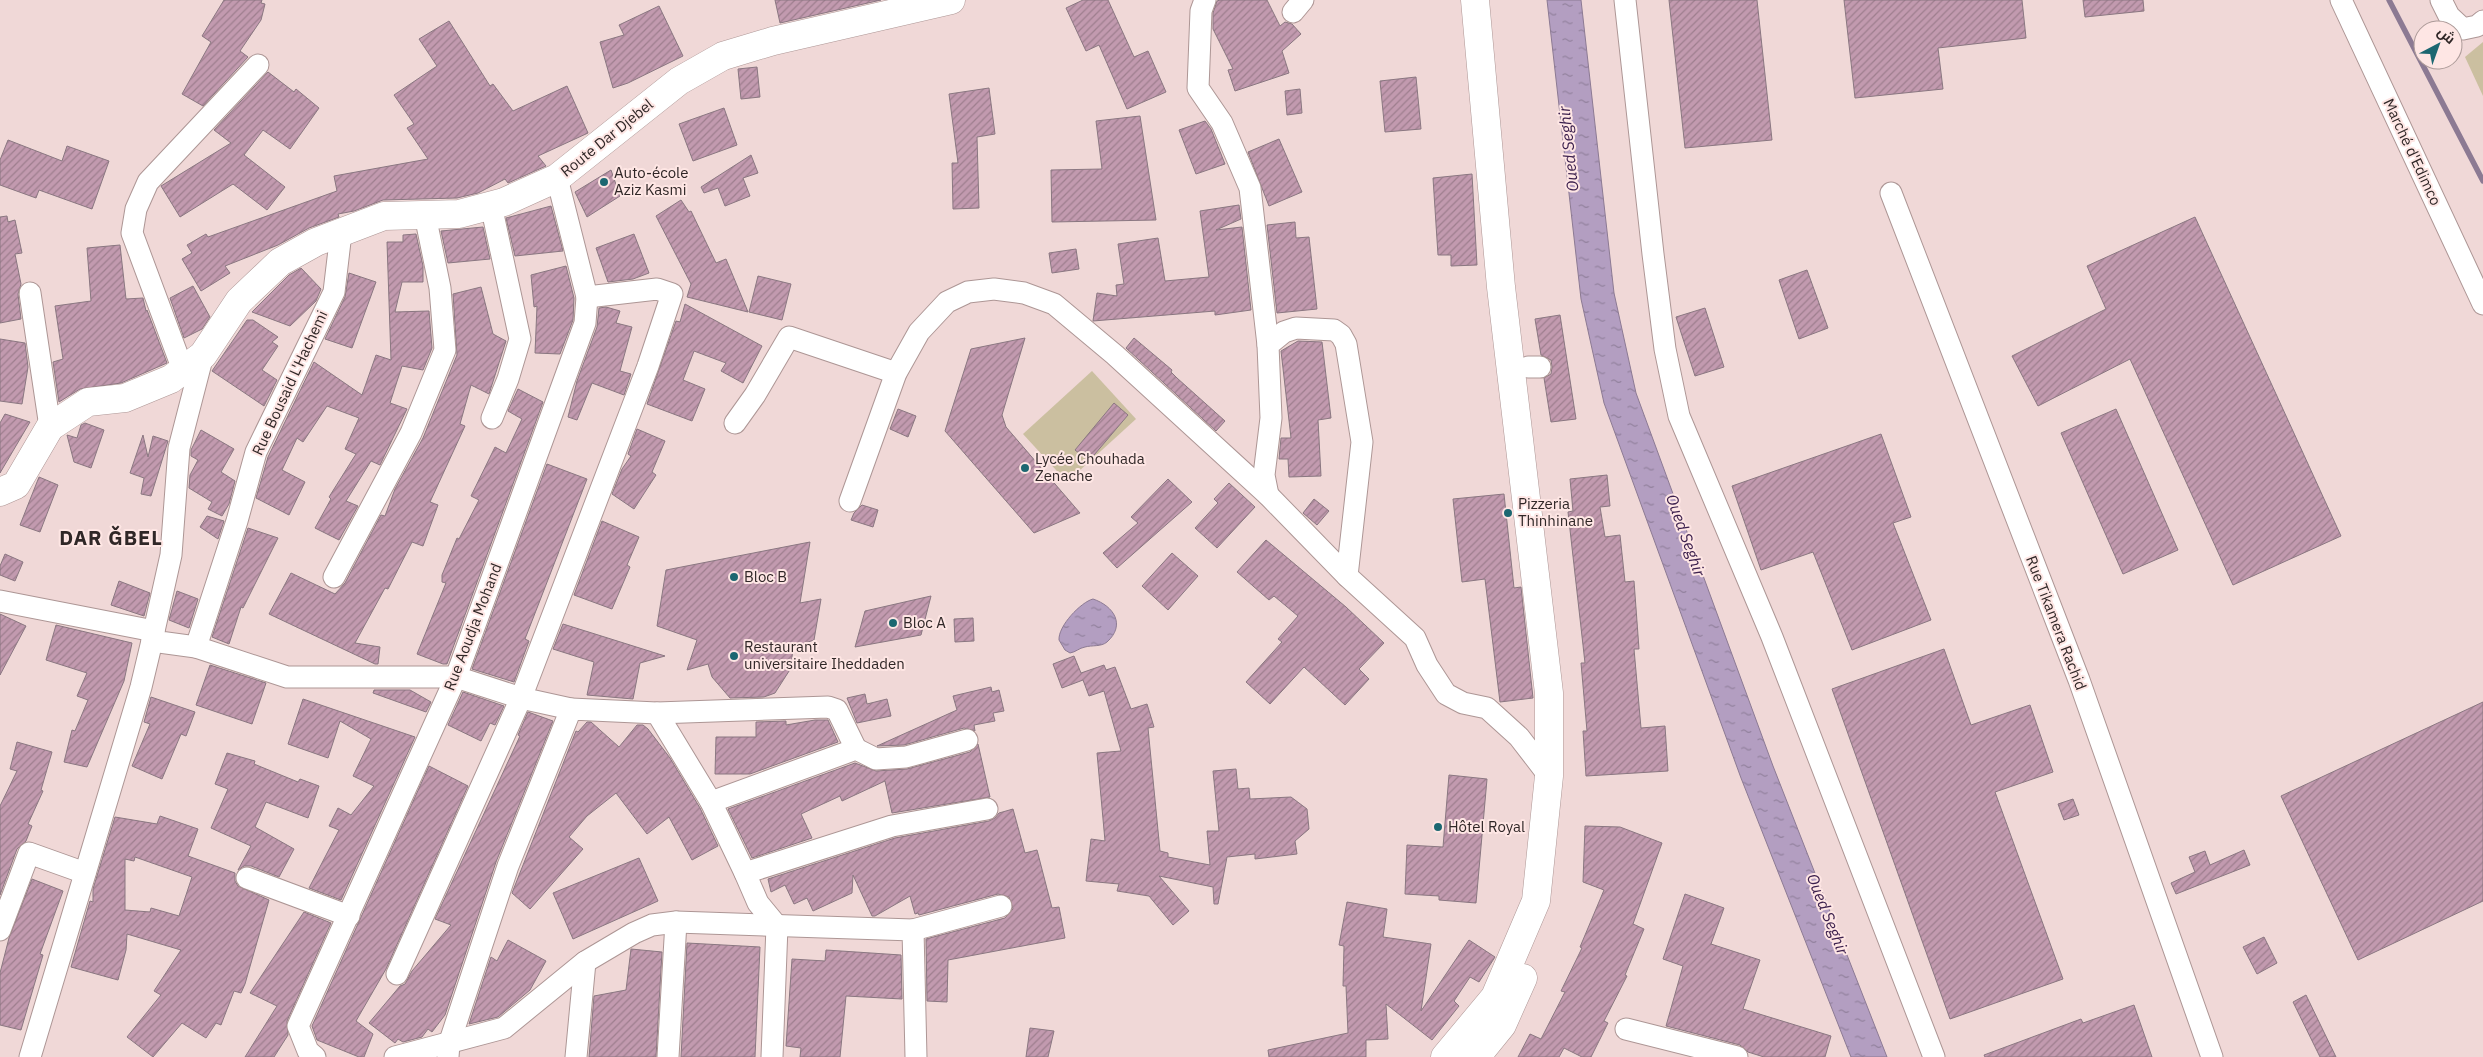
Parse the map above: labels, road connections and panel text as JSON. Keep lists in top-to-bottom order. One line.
{"streets":{"street":["Route Dar Djebel","Marché d'Edimco","Rue Bousaid L'Hachemi","Rue Tikamera Rachid","Rue Aoudja Mohand"]},"crossings":[["Route Dar Djebel","Rue Bousaid L'Hachemi"],["Route Dar Djebel","Rue Aoudja Mohand"]],"districts":["DAR ǦBEL"],"water":["Oued Seghir"],"places":["Auto-école Aziz Kasmi","Lycée Chouhada Zenache","Pizzeria Thinhinane","Bloc B","Bloc A","Restaurant universitaire Iheddaden","Hôtel Royal"],"north":"top right"}
